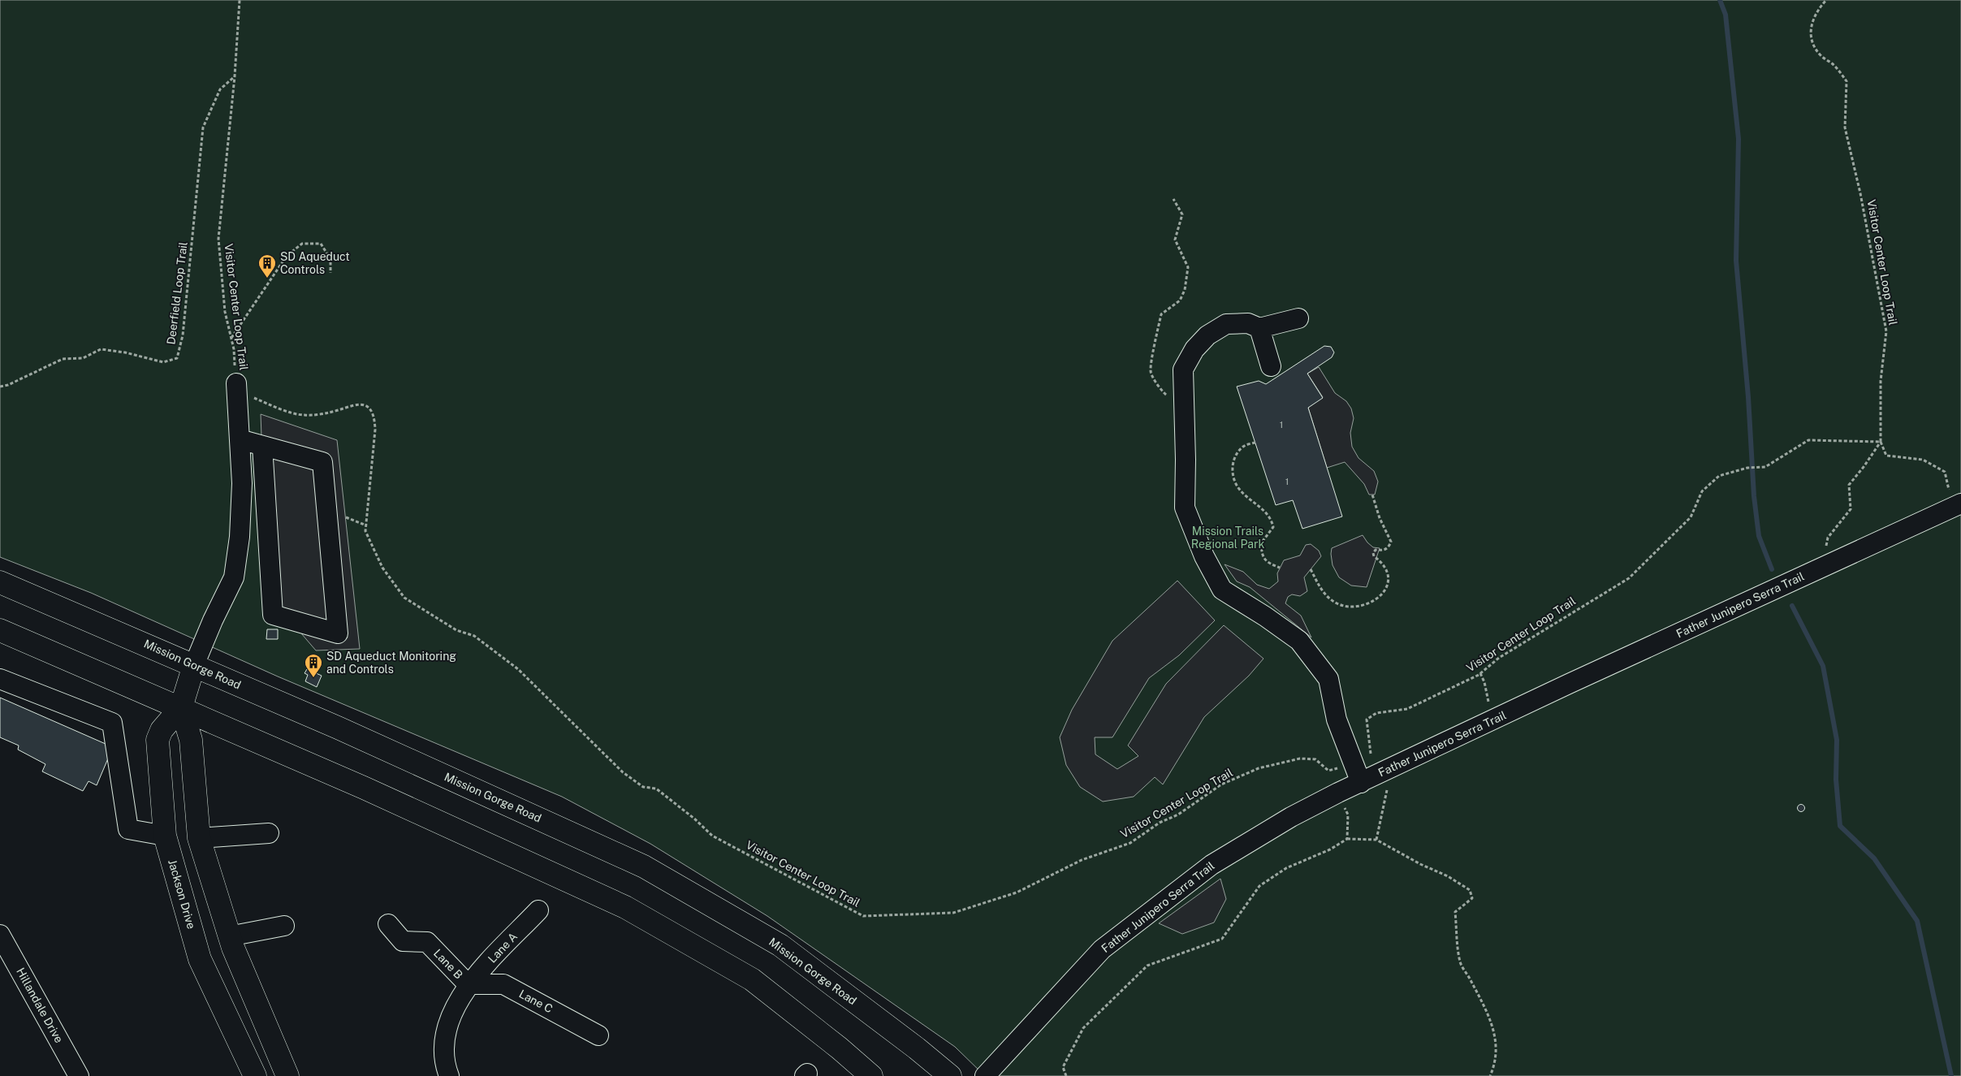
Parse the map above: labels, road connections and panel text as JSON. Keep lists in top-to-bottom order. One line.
{"streets":{"main road":["Mission Gorge Road","Jackson Drive"],"street":["Father Junipero Serra Trail","Lane A","Lane B","Lane C","Hillandale Drive"],"path":["Visitor Center Loop Trail","Deerfield Loop Trail"]},"crossings":[["Visitor Center Loop Trail","Deerfield Loop Trail"],["Mission Gorge Road","Jackson Drive"],["Lane A","Lane B"],["Lane A","Lane C"],["Lane B","Lane C"]],"parks":["Mission Trails Regional Park"],"places":{"building":["SD Aqueduct Controls","SD Aqueduct Monitoring and Controls"]},"house_numbers":["1","1"]}
